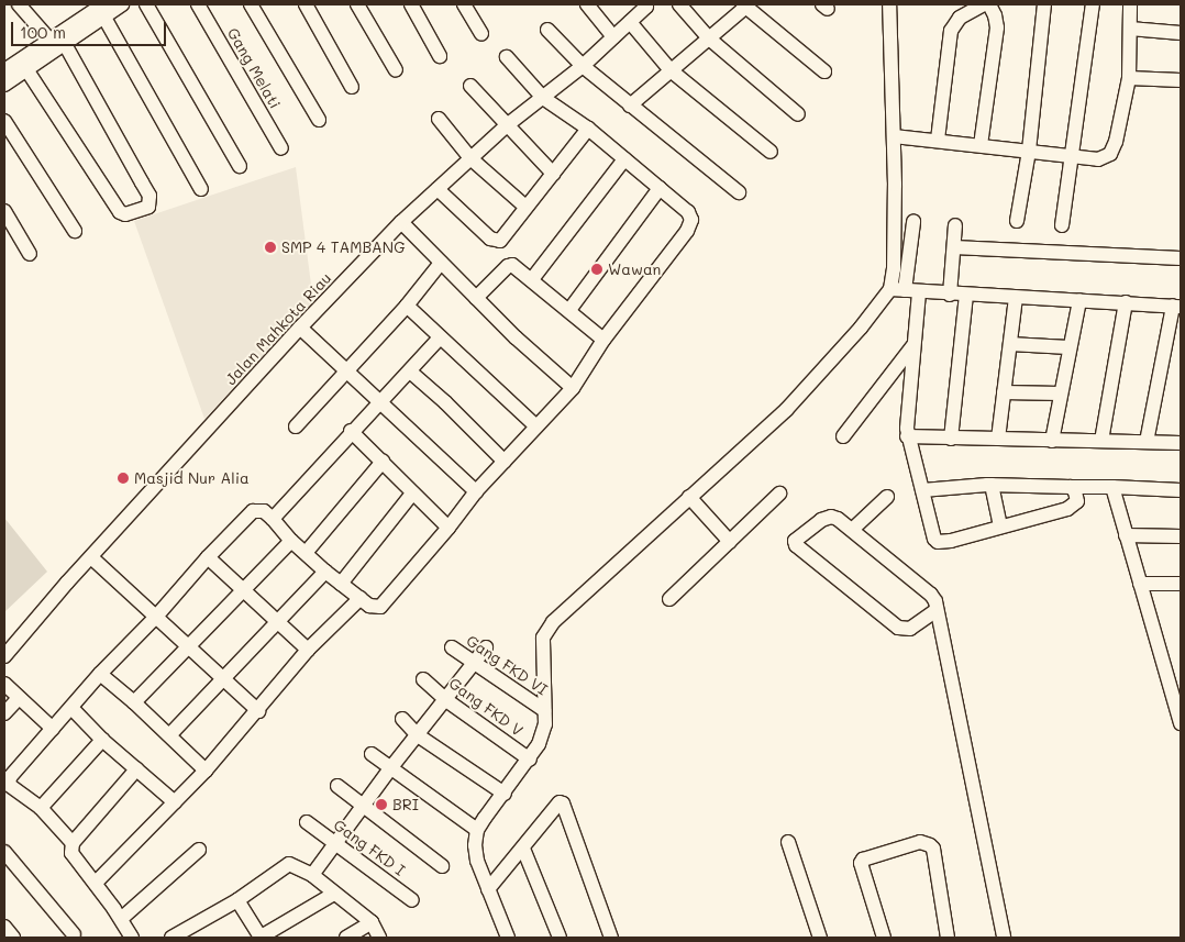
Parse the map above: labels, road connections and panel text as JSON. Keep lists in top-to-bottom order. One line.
{"streets":{"street":["Gang Melati","Jalan Mahkota Riau","Gang FKD VI","Gang FKD V","Gang FKD I"]},"places":["SMP 4 TAMBANG","Wawan","Masjid Nur Alia","BRI"],"scale_bar":"100 m"}
